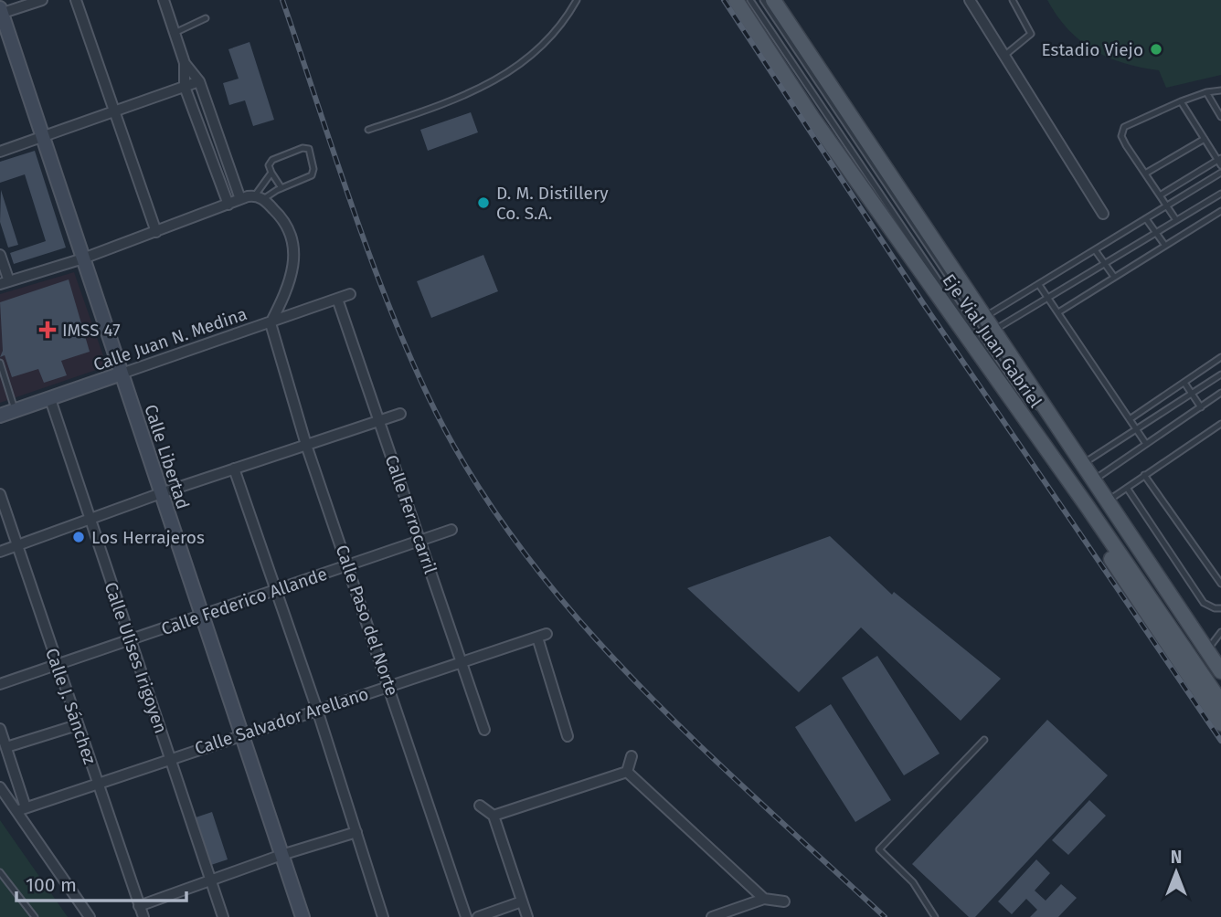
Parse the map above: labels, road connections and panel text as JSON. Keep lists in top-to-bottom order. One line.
{"streets":{"main road":["Eje Vial Juan Gabriel"],"street":["Calle Juan N. Medina","Calle Libertad","Calle Ferrocarril","Calle Federico Allande","Calle Paso del Norte","Calle Ulises Irigoyen","Calle J. Sánchez","Calle Salvador Arellano"]},"crossings":[["Calle Juan N. Medina","Calle Libertad"],["Calle Juan N. Medina","Calle Ferrocarril"],["Calle Juan N. Medina","Calle Paso del Norte"],["Calle Juan N. Medina","Calle Ulises Irigoyen"],["Calle Libertad","Calle Federico Allande"],["Calle Libertad","Calle Salvador Arellano"],["Calle Ferrocarril","Calle Federico Allande"],["Calle Ferrocarril","Calle Salvador Arellano"],["Calle Federico Allande","Calle Paso del Norte"],["Calle Federico Allande","Calle Ulises Irigoyen"],["Calle Federico Allande","Calle J. Sánchez"],["Calle Paso del Norte","Calle Salvador Arellano"],["Calle Ulises Irigoyen","Calle Salvador Arellano"],["Calle J. Sánchez","Calle Salvador Arellano"]],"places":{"other":["Estadio Viejo","D. M. Distillery Co. S.A.","Los Herrajeros"],"health":["IMSS 47"]},"scale_bar":"100 m","north":"top"}
